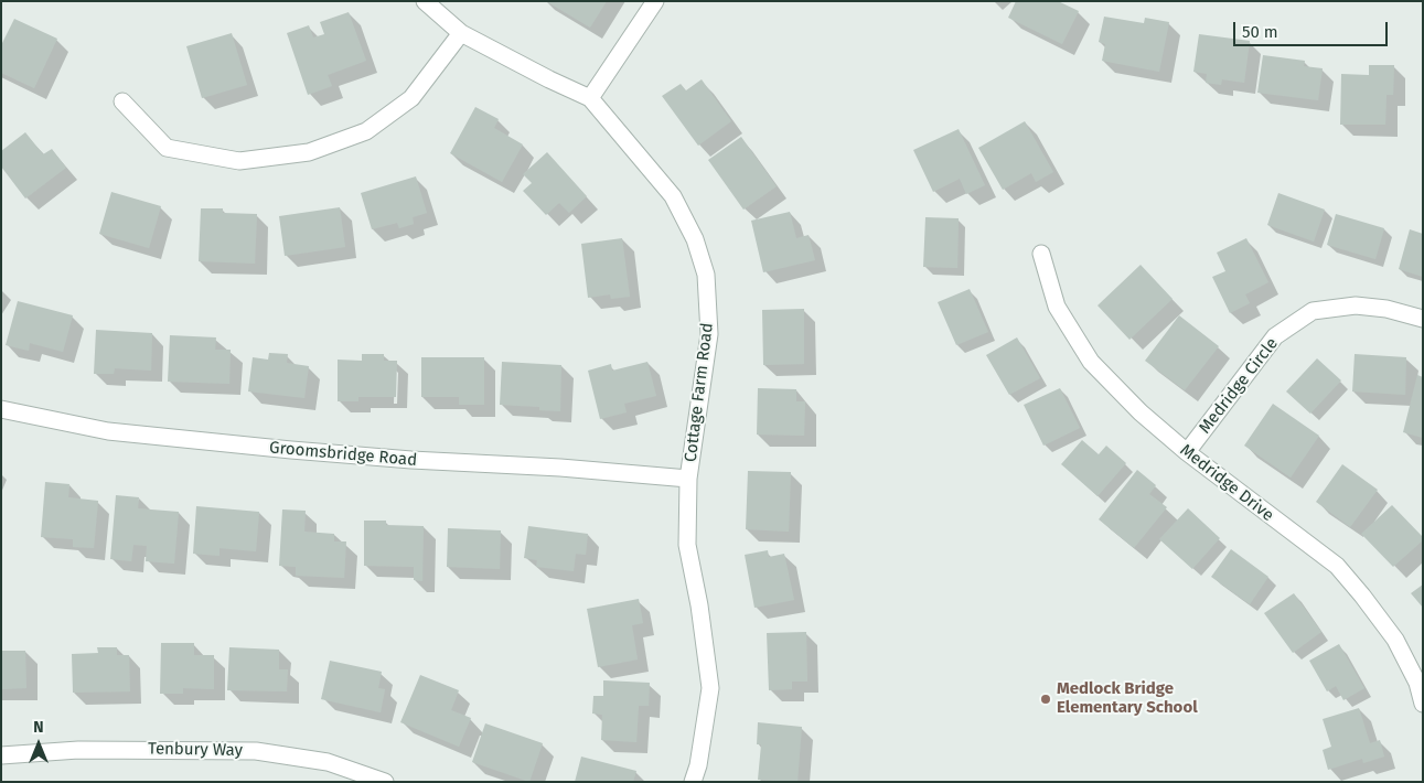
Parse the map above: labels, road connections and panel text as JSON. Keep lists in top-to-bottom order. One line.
{"streets":{"street":["Medridge Circle","Cottage Farm Road","Groomsbridge Road","Medridge Drive","Tenbury Way"]},"crossings":[["Medridge Circle","Medridge Drive"],["Cottage Farm Road","Groomsbridge Road"]],"places":["Medlock Bridge Elementary School"],"scale_bar":"50 m","north":"top"}
